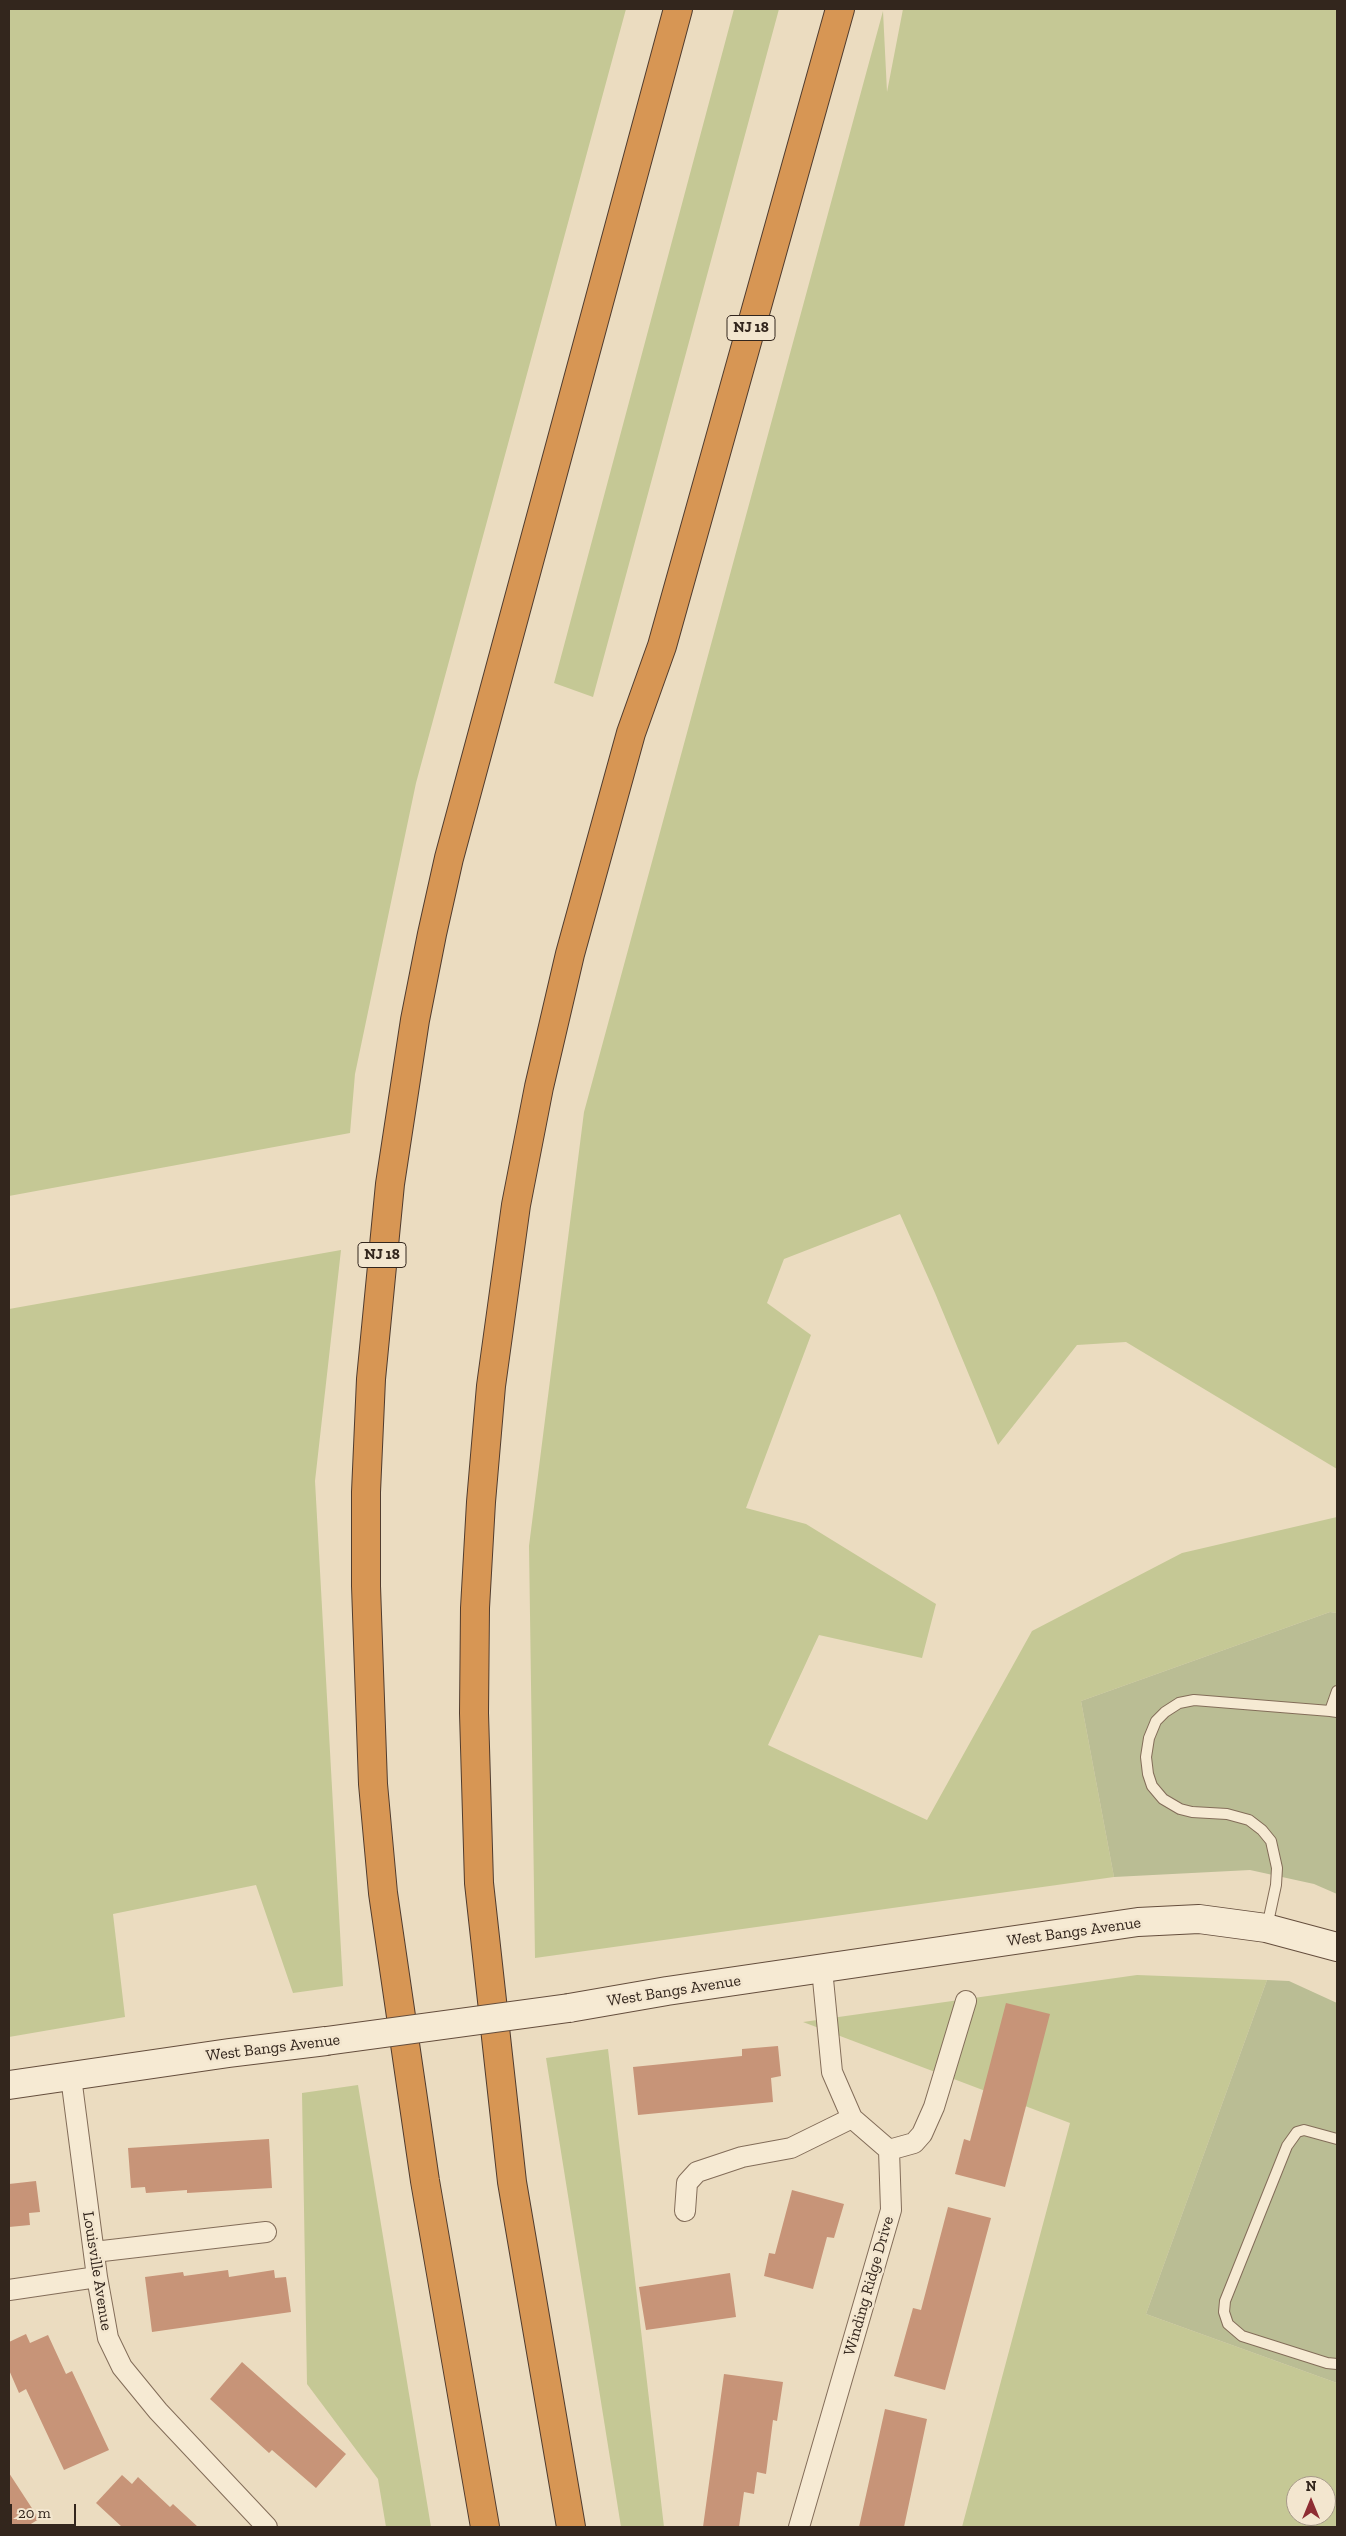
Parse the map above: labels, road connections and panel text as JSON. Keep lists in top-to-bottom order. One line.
{"streets":{"highway":["NJ 18"],"street":["West Bangs Avenue","Louisville Avenue","Winding Ridge Drive"]},"crossings":[["West Bangs Avenue","Louisville Avenue"]],"scale_bar":"20 m","north":"top"}
